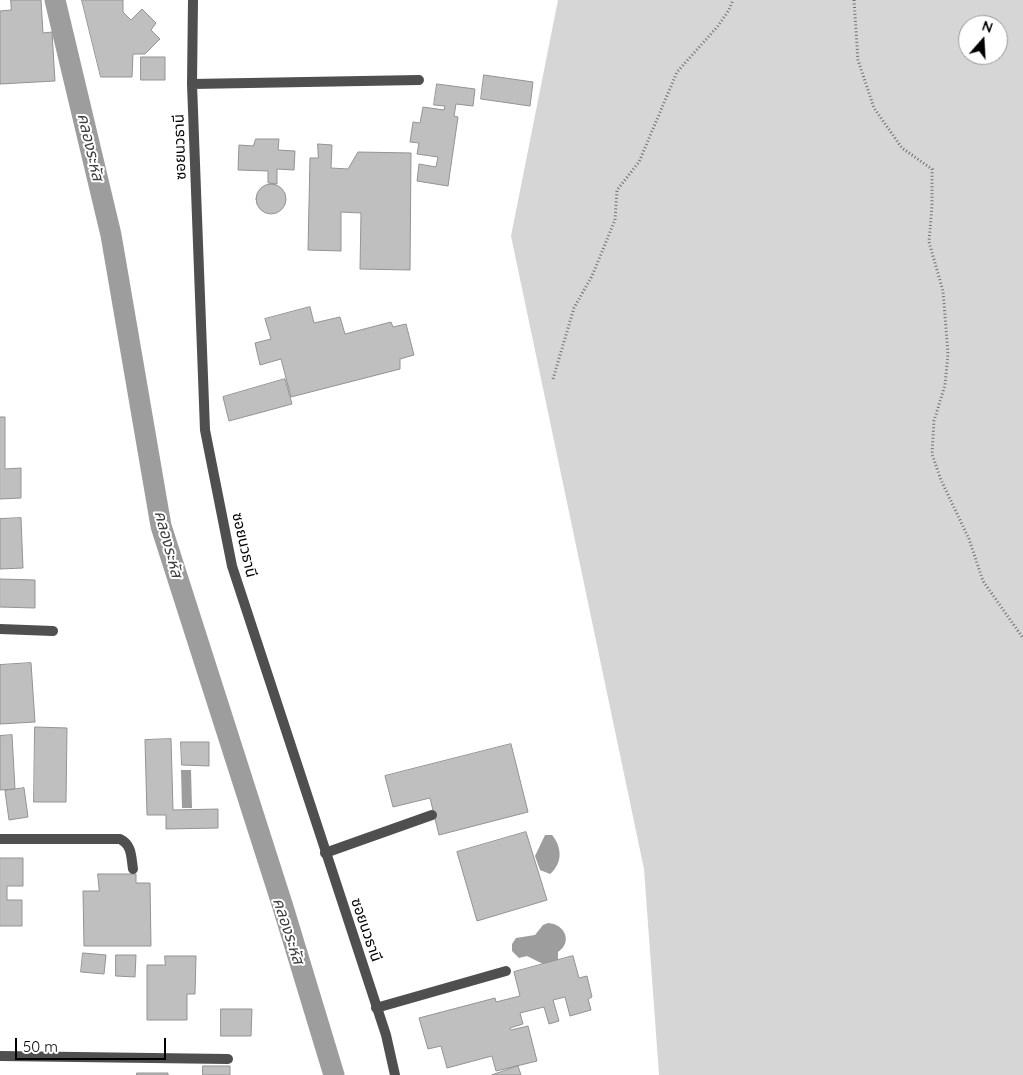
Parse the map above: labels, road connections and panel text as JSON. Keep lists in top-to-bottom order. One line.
{"streets":{"street":["ซอยนวธานี"]},"water":["คลองระหัส"],"scale_bar":"50 m","north":"top"}
